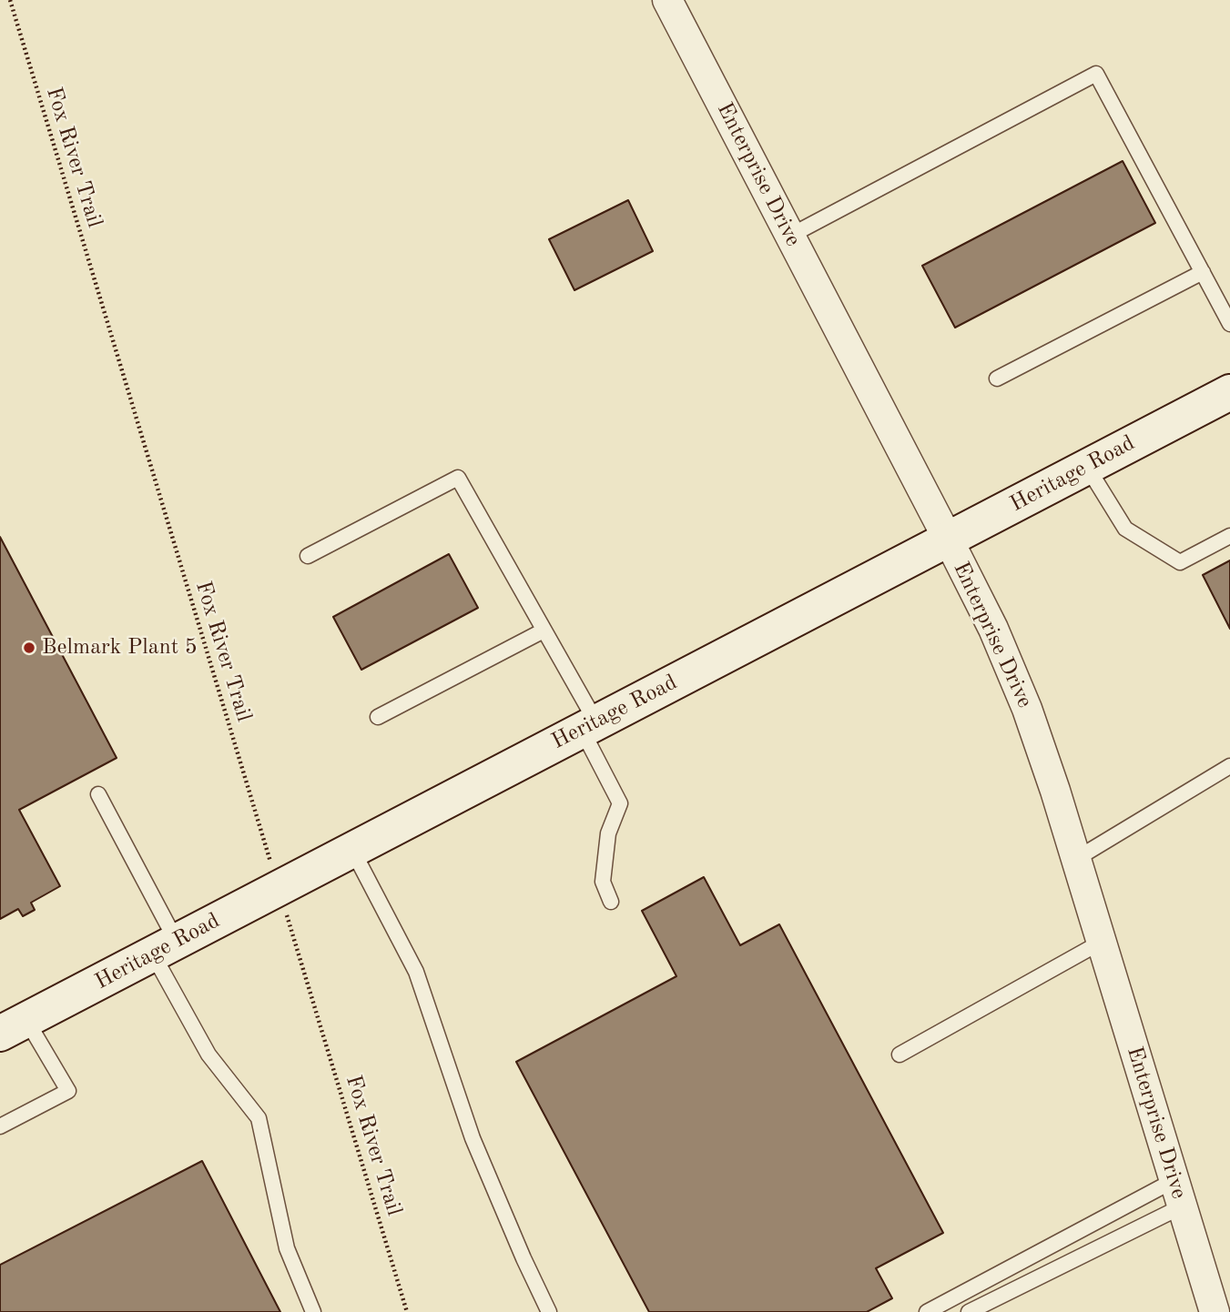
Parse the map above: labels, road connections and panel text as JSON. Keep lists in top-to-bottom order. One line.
{"streets":{"main road":["Heritage Road"],"street":["Enterprise Drive"],"path":["Fox River Trail"]},"crossings":[["Fox River Trail","Heritage Road"],["Enterprise Drive","Heritage Road"]],"places":["Belmark Plant 5"]}
